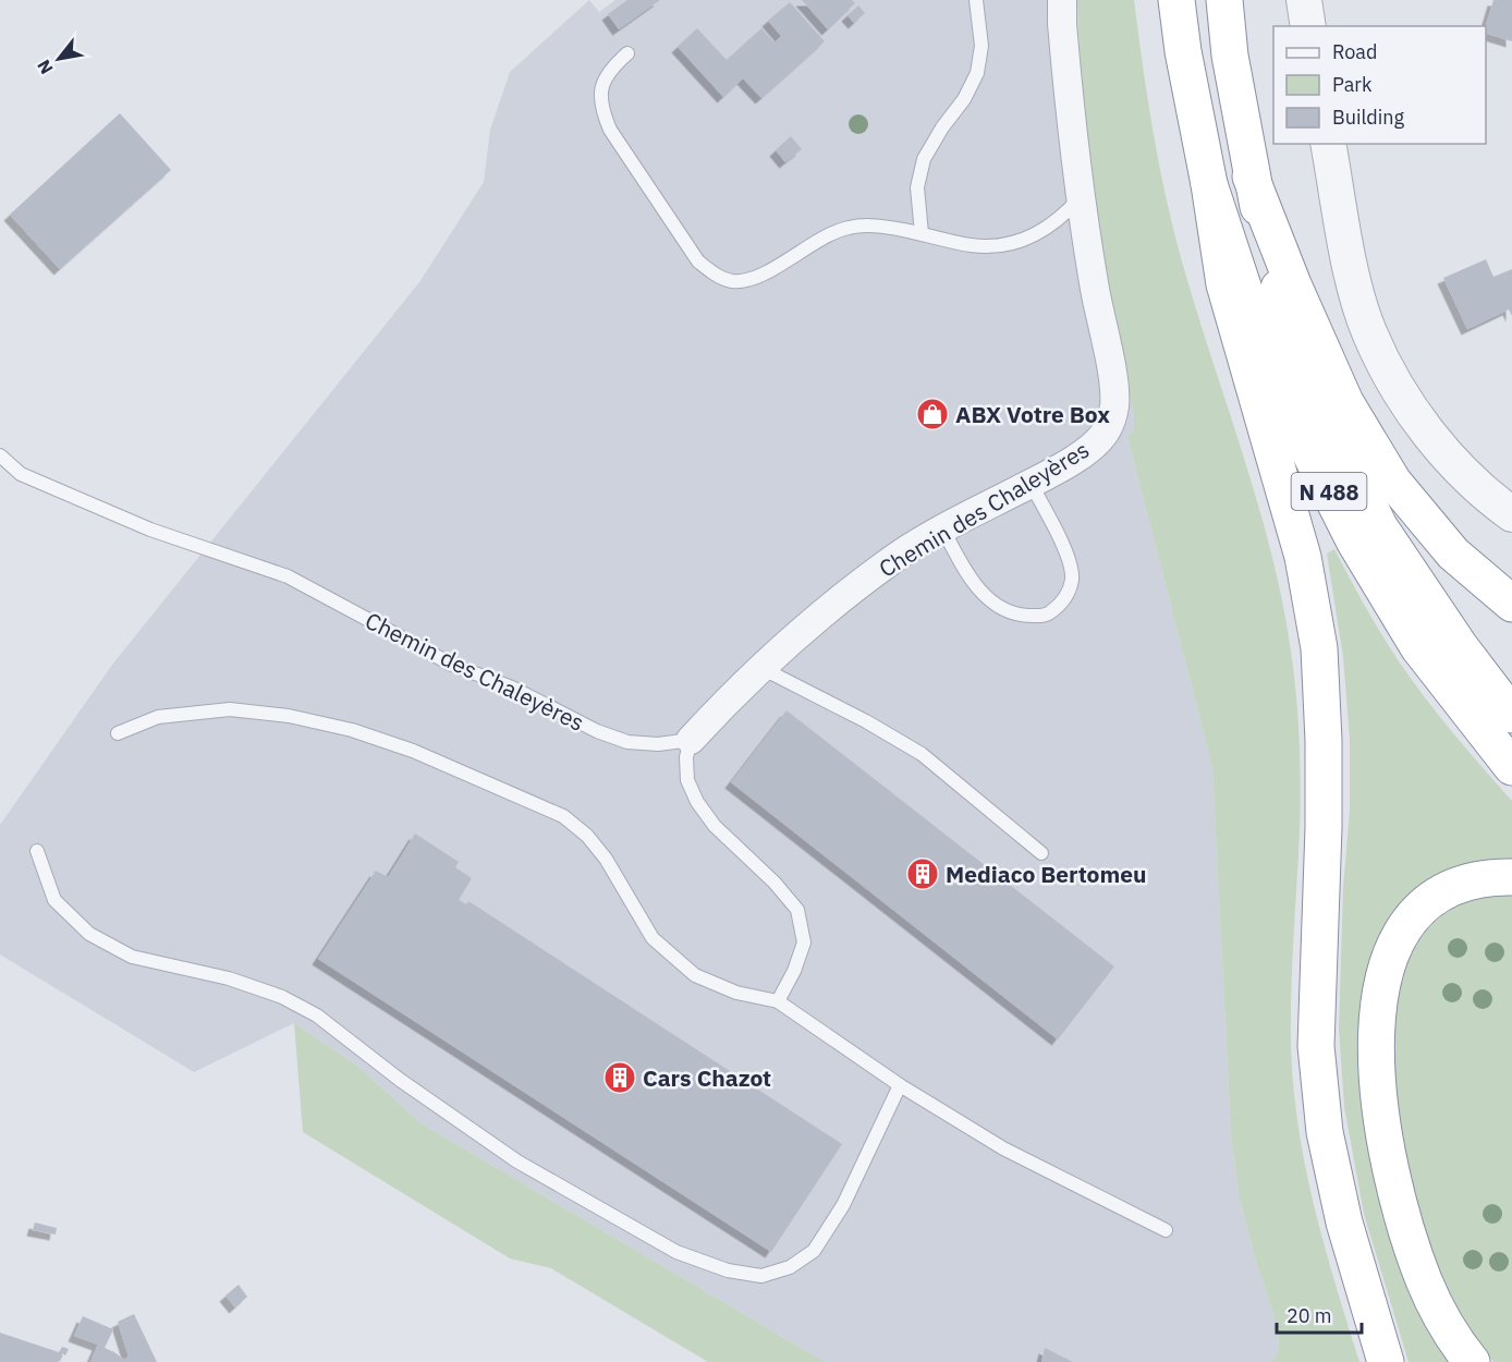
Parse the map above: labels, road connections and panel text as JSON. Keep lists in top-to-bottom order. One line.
{"streets":{"highway":["N 488"],"street":["Chemin des Chaleyères"]},"places":{"shop":["ABX Votre Box"],"building":["Mediaco Bertomeu","Cars Chazot"]},"legend":["Road","Park","Building"],"scale_bar":"20 m","north":"bottom left"}
